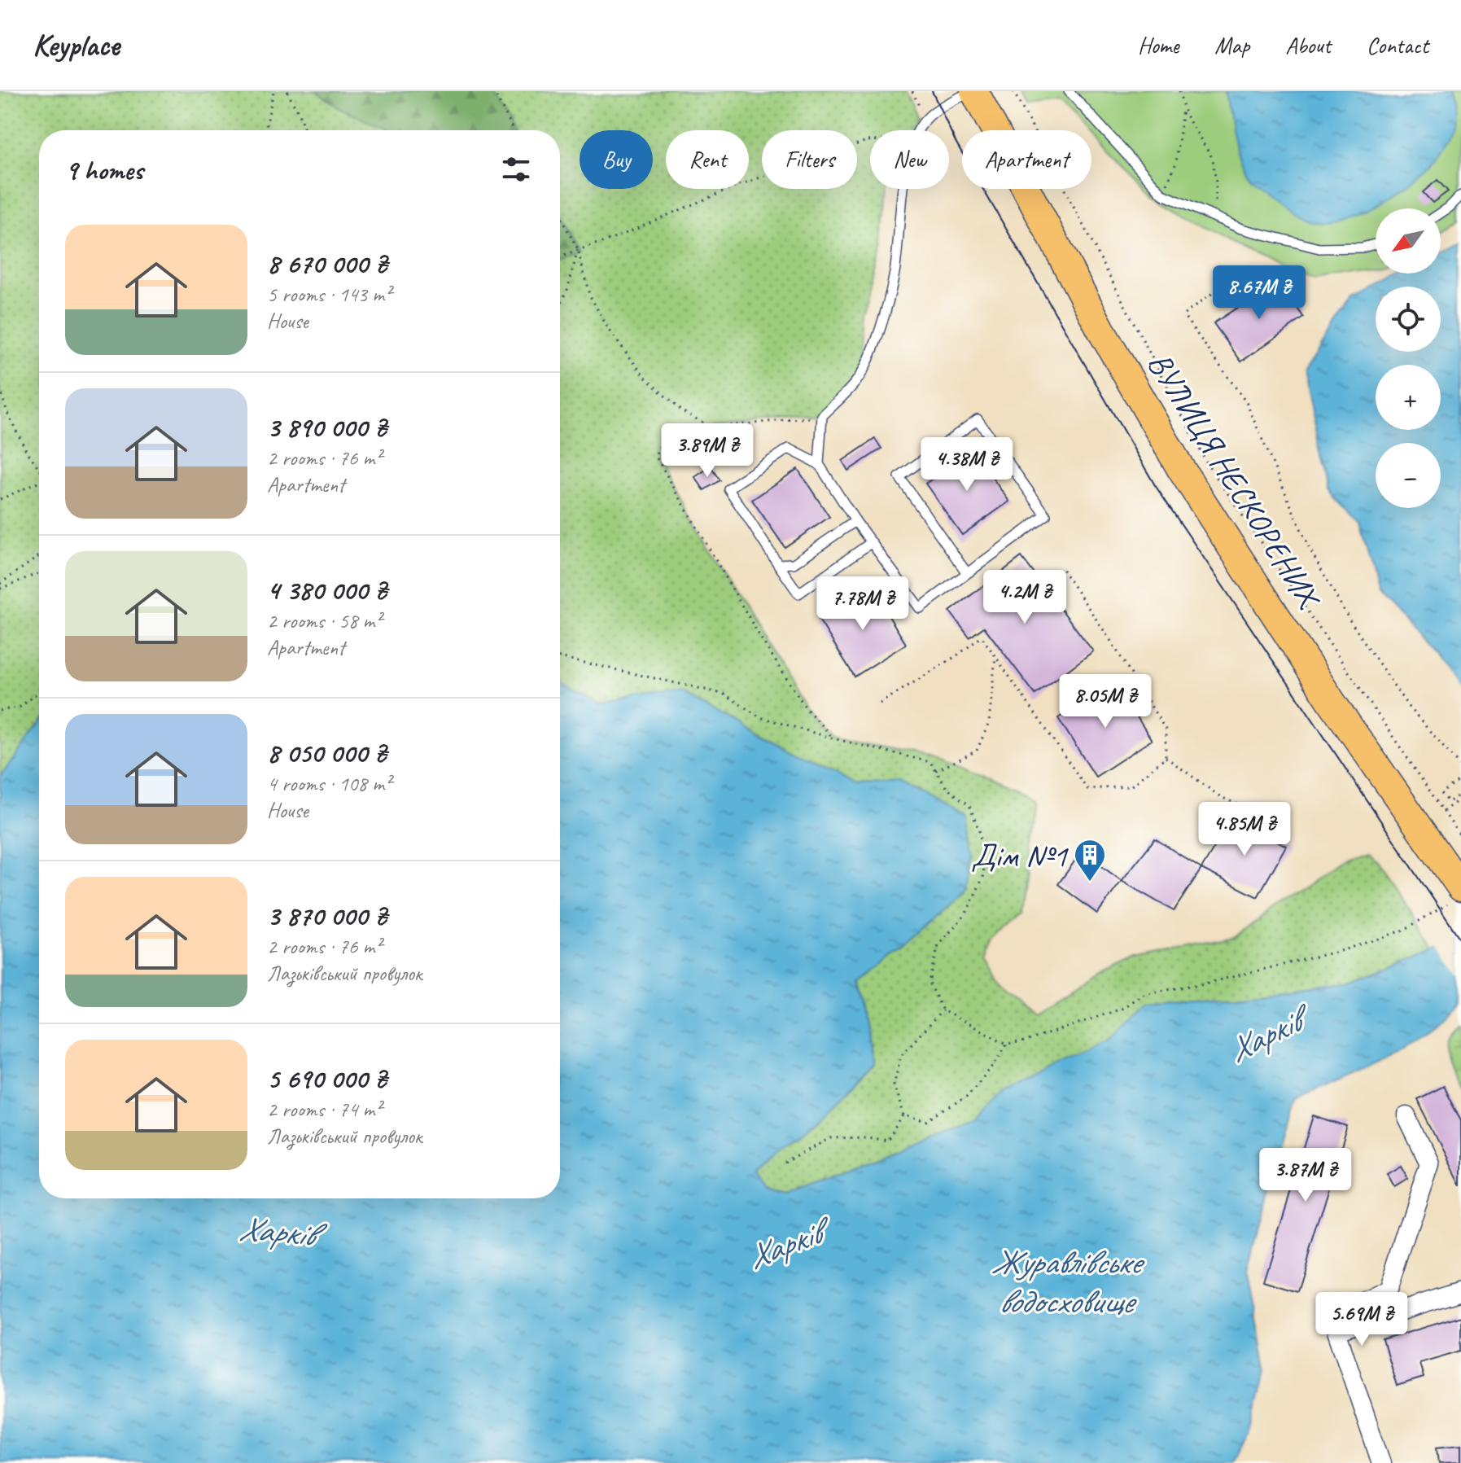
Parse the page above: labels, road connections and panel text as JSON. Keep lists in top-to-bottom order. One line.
{"streets":{"main road":["ВУЛИЦЯ НЕСКОРЕНИХ"]},"water":["Харків","Журавлівське водосховище"],"places":{"building":["Дім №1"]},"north":"bottom left","page":{"header":"Keyplace","nav":["Home","Map","About","Contact"],"chip":["Buy","Rent","Filters","New","Apartment"],"heading":"9 homes","map_buttons":["+","−"],"list":[{"name":"8 670 000 ₴","note":"5 rooms · 143 m² · House"},{"name":"3 890 000 ₴","note":"2 rooms · 76 m² · Apartment"},{"name":"4 380 000 ₴","note":"2 rooms · 58 m² · Apartment"},{"name":"8 050 000 ₴","note":"4 rooms · 108 m² · House"},{"name":"3 870 000 ₴","note":"2 rooms · 76 m² · Лазьківський провулок"},{"name":"5 690 000 ₴","note":"2 rooms · 74 m² · Лазьківський провулок"}],"price":["8.67M ₴","3.89M ₴","4.38M ₴","4.2M ₴","7.78M ₴","8.05M ₴","4.85M ₴","3.87M ₴","5.69M ₴"]}}
